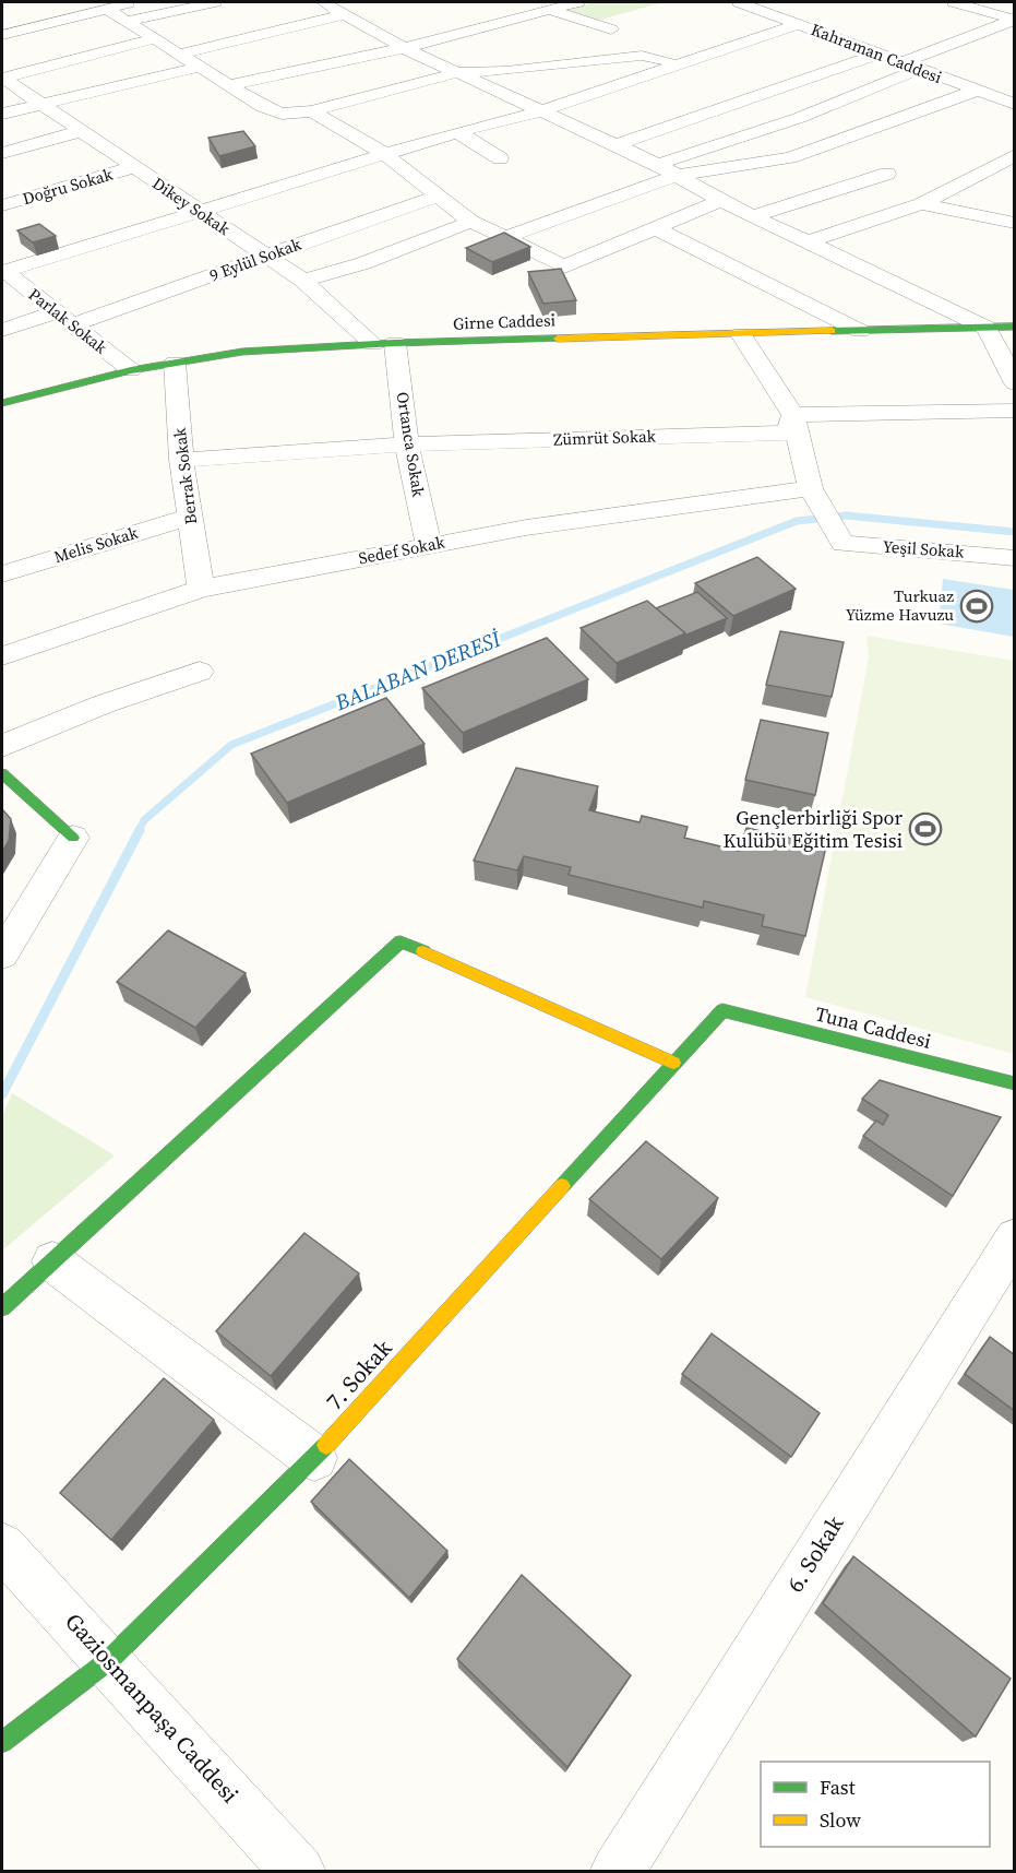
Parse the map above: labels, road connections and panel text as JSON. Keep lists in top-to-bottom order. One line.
{"streets":{"street":["Kahraman Caddesi","Doğru Sokak","Dikey Sokak","9 Eylül Sokak","Parlak Sokak","Girne Caddesi","Zümrüt Sokak","Ortanca Sokak","Berrak Sokak","Melis Sokak","Yeşil Sokak","Sedef Sokak","Tuna Caddesi","7. Sokak","6. Sokak","Gaziosmanpaşa Caddesi"]},"crossings":[["Doğru Sokak","Dikey Sokak"],["Dikey Sokak","9 Eylül Sokak"],["Dikey Sokak","Girne Caddesi"],["Dikey Sokak","Ortanca Sokak"],["9 Eylül Sokak","Parlak Sokak"],["Parlak Sokak","Girne Caddesi"],["Girne Caddesi","Ortanca Sokak"],["Girne Caddesi","Berrak Sokak"],["Zümrüt Sokak","Ortanca Sokak"],["Zümrüt Sokak","Berrak Sokak"],["Ortanca Sokak","Sedef Sokak"],["Berrak Sokak","Melis Sokak"],["Berrak Sokak","Sedef Sokak"],["Yeşil Sokak","Sedef Sokak"],["Tuna Caddesi","7. Sokak"],["7. Sokak","Gaziosmanpaşa Caddesi"]],"water":["BALABAN DERESİ"],"places":{"sports":["Turkuaz Yüzme Havuzu","Gençlerbirliği Spor Kulübü Eğitim Tesisi"]},"legend":["Fast","Slow"]}
